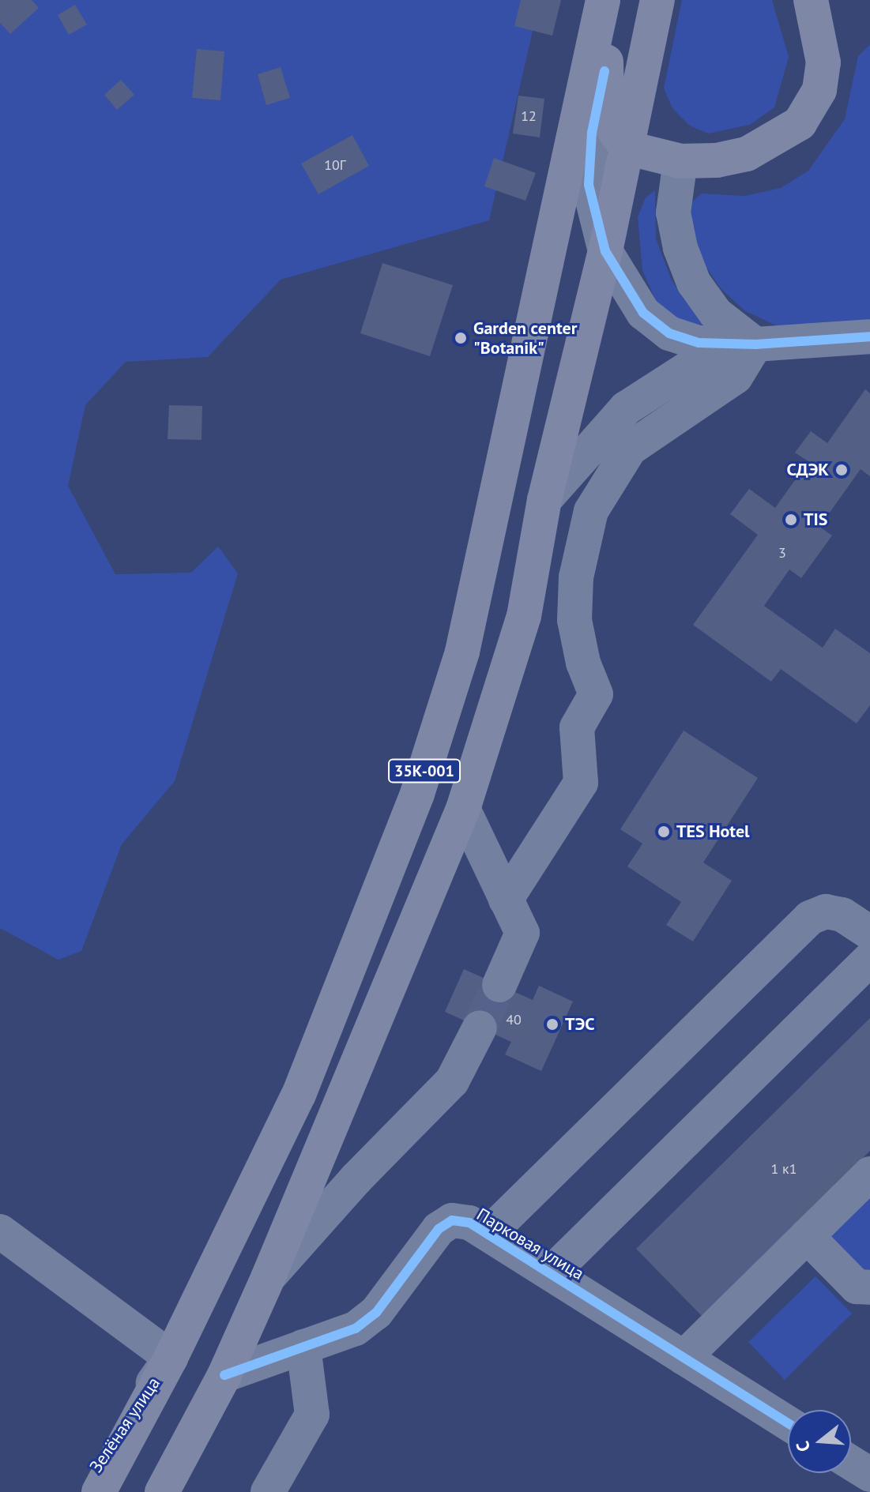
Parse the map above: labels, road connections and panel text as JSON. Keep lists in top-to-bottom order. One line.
{"streets":{"main road":["35К-001"],"street":["Парковая улица","Зелёная улица"]},"crossings":[["35К-001","Парковая улица"],["35К-001","Зелёная улица"]],"places":["Garden center \"Botanik\"","СДЭК","TIS","TES Hotel","ТЭС"],"house_numbers":["12","10Г","3","40","1 к1"],"north":"left"}
